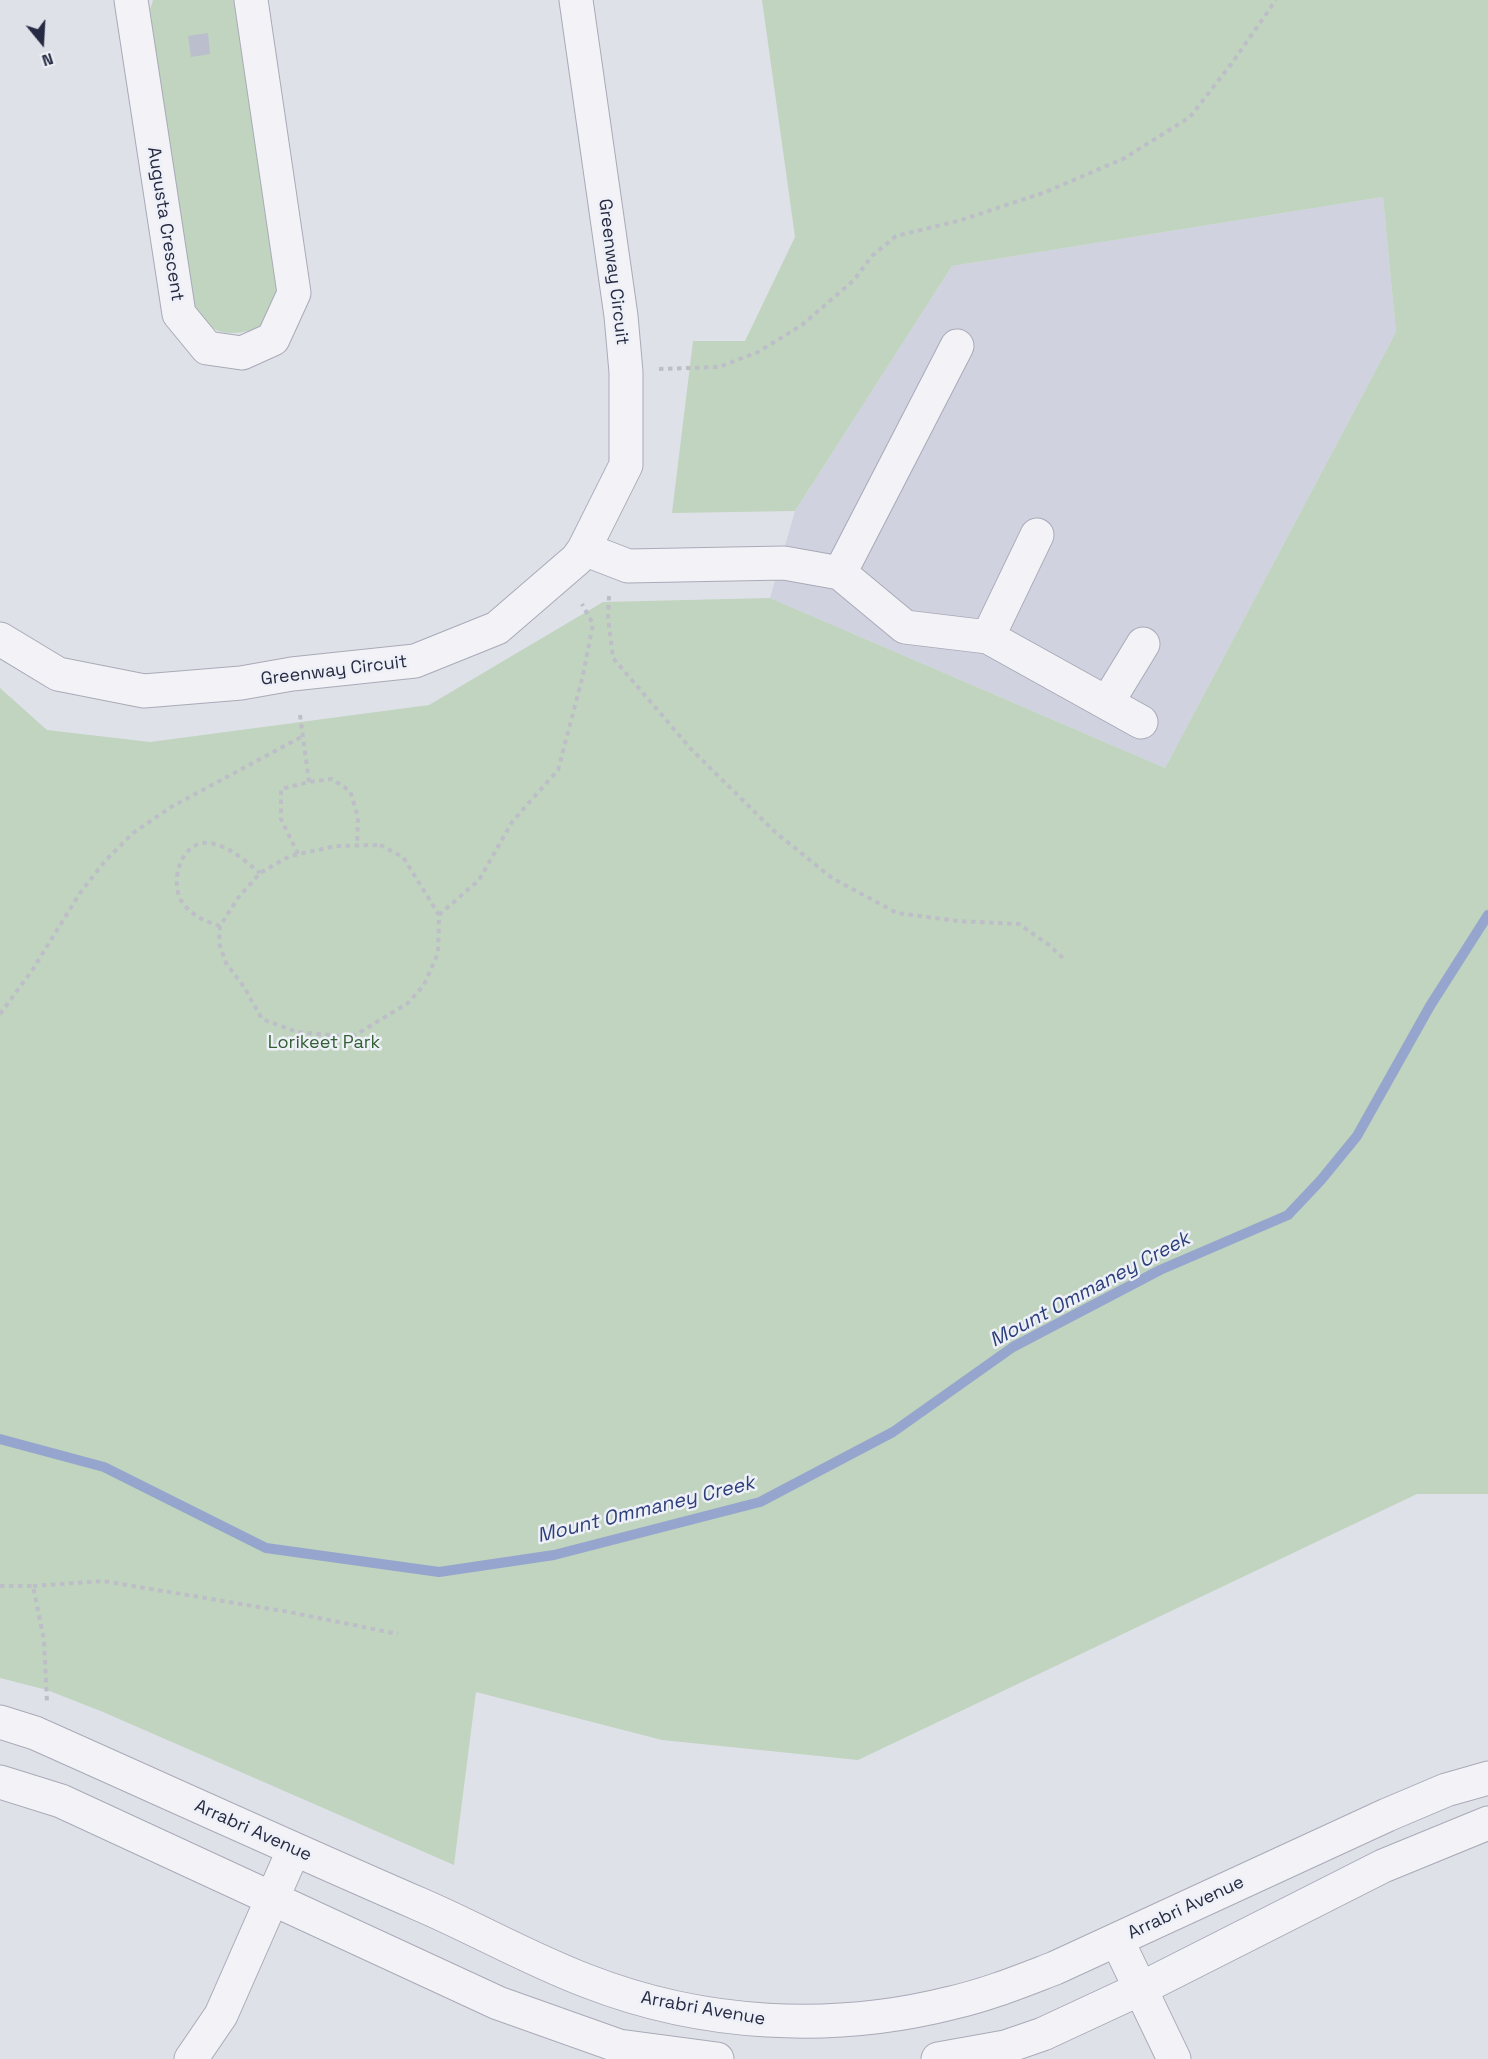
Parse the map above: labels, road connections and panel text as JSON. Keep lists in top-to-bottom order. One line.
{"streets":{"street":["Augusta Crescent","Greenway Circuit","Arrabri Avenue"]},"water":["Mount Ommaney Creek"],"parks":["Lorikeet Park"],"north":"bottom"}
